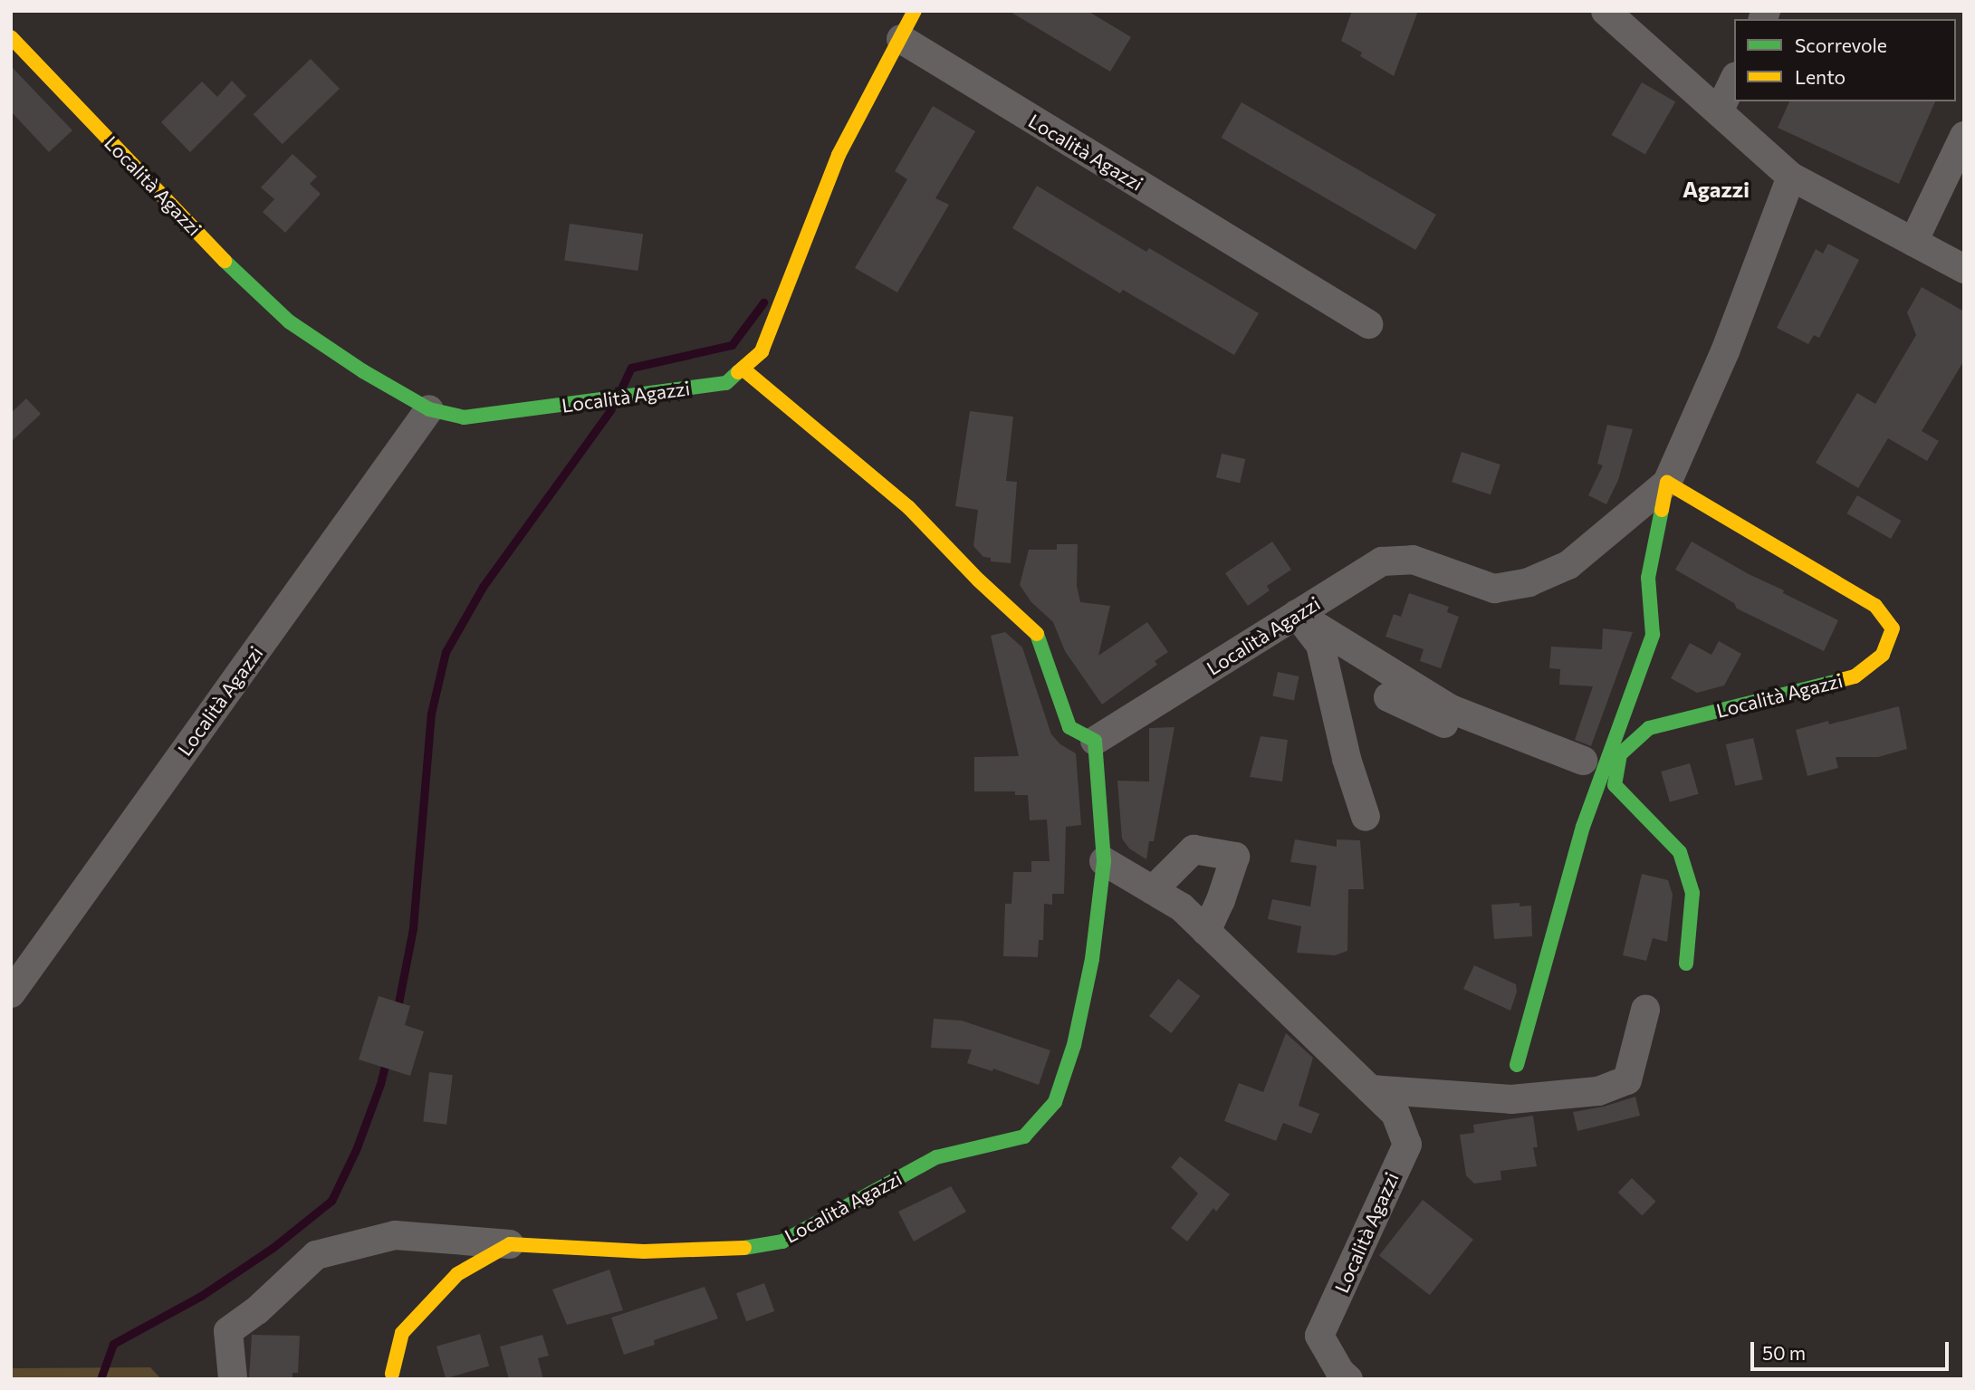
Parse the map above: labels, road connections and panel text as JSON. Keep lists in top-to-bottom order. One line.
{"streets":{"street":["Località Agazzi"]},"districts":["Agazzi"],"legend":["Scorrevole","Lento"],"scale_bar":"50 m"}
